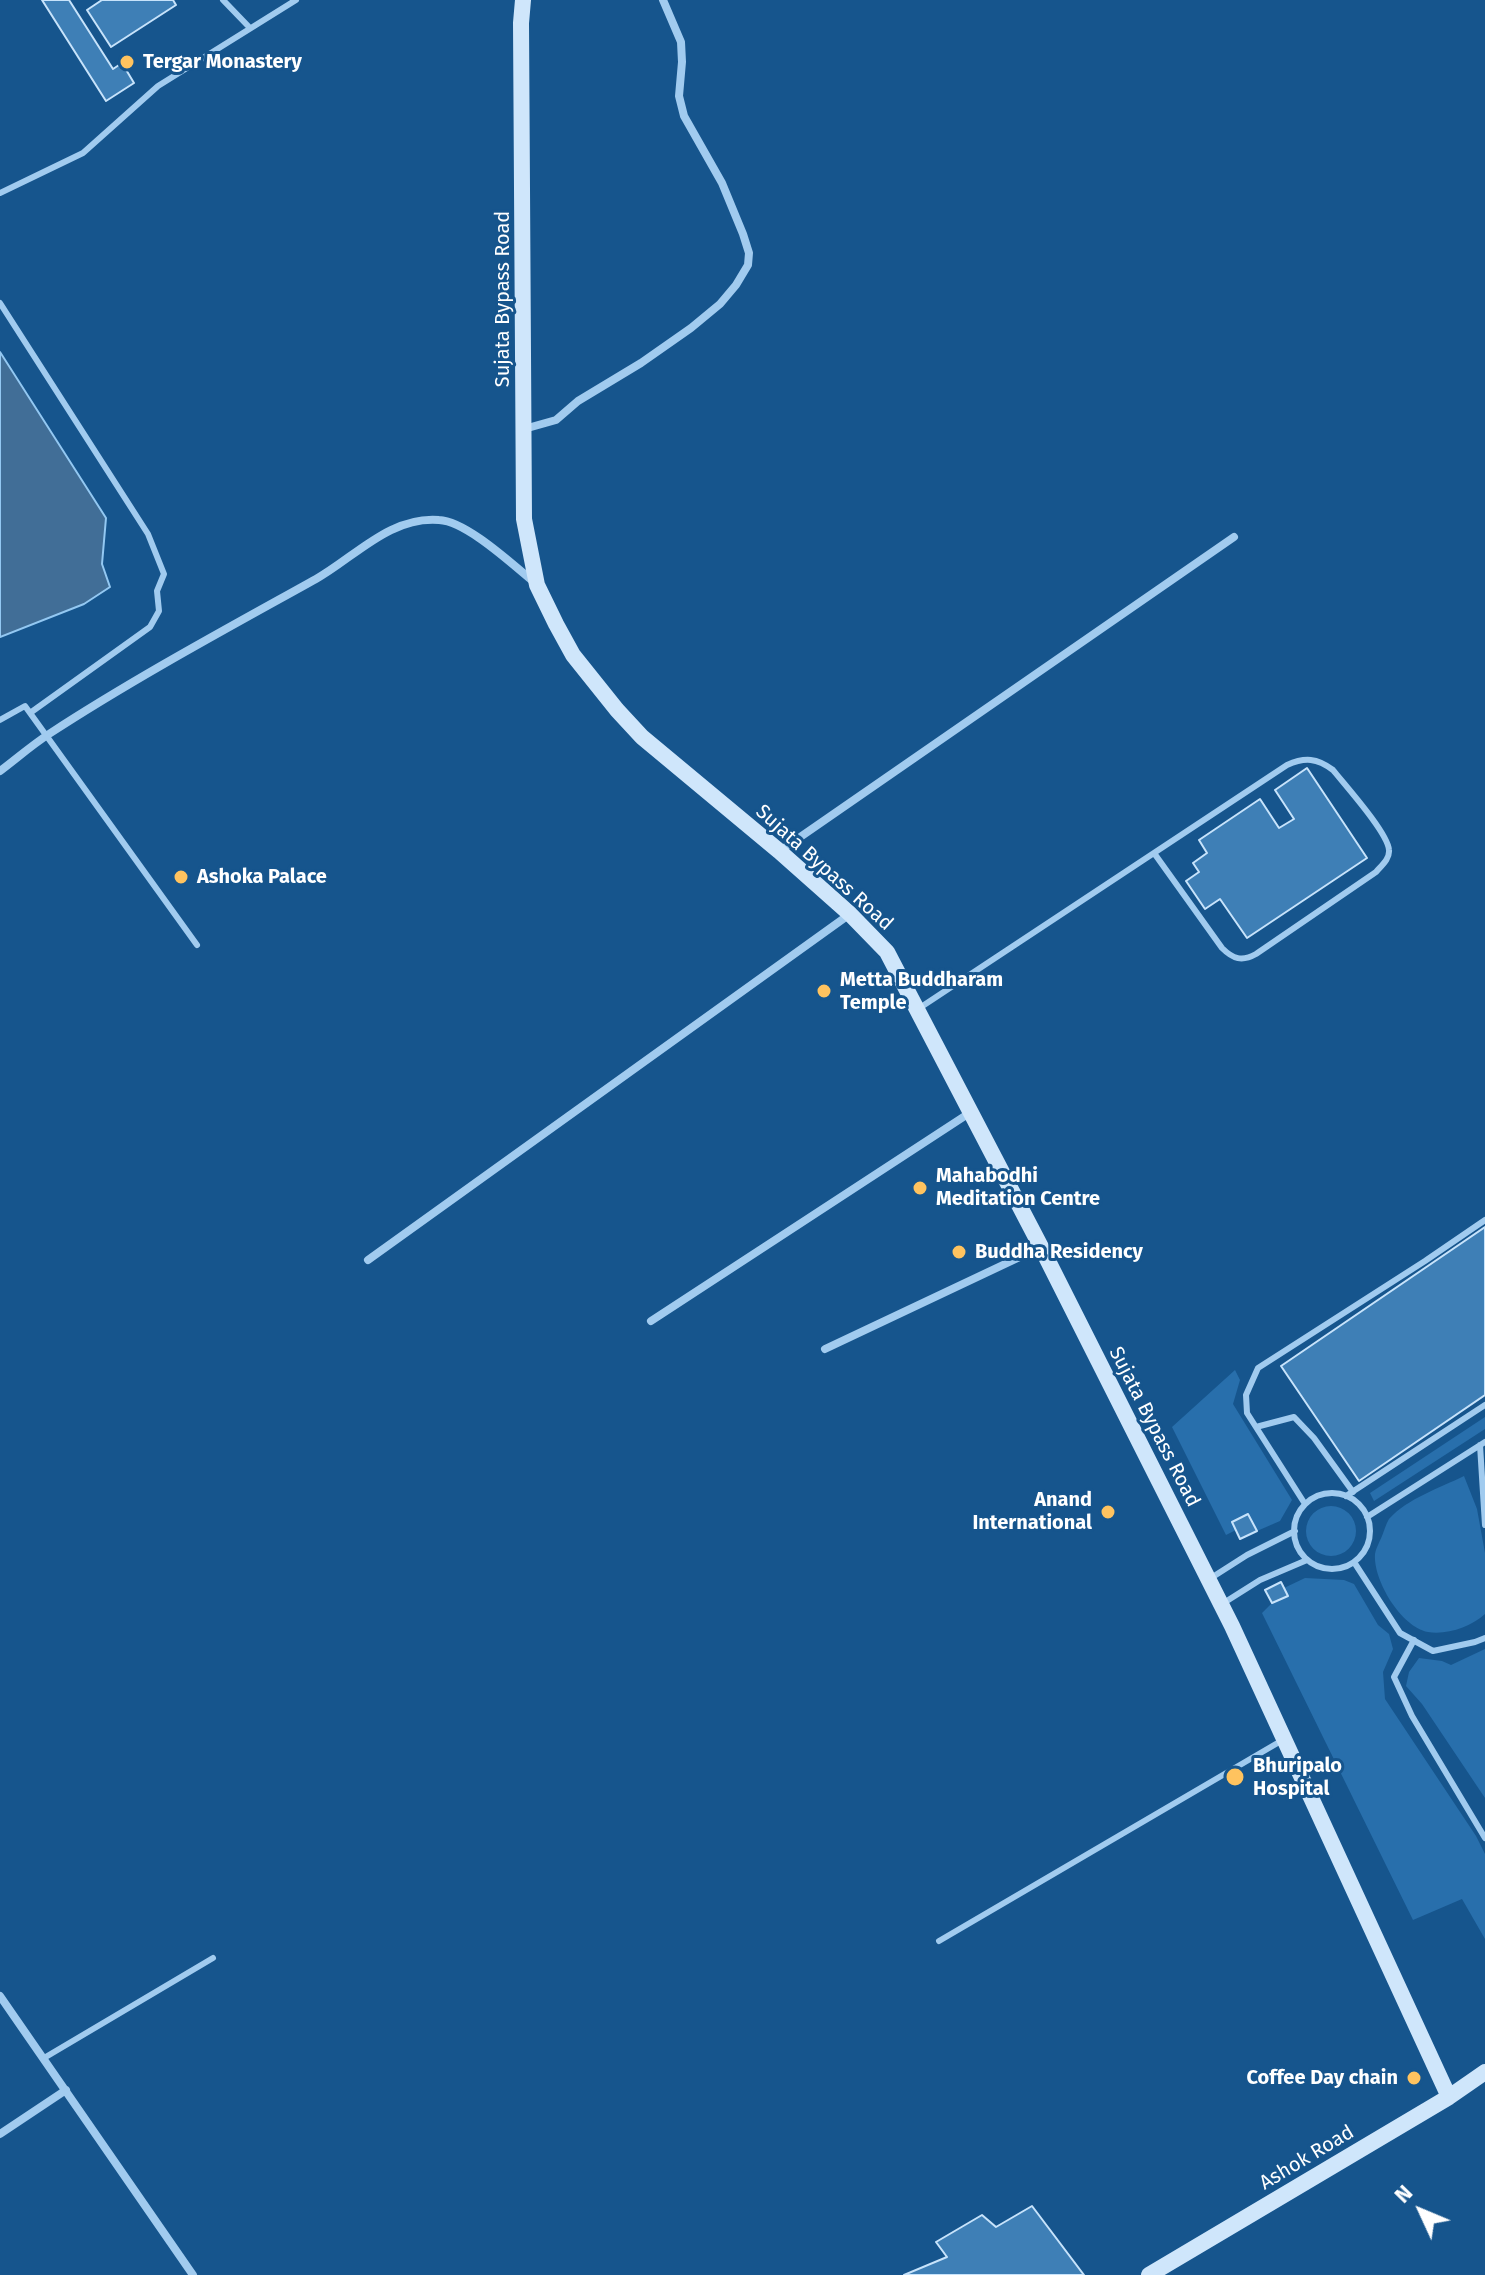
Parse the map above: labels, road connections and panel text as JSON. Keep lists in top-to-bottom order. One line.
{"streets":{"street":["Sujata Bypass Road","Ashok Road"]},"crossings":[["Sujata Bypass Road","Ashok Road"]],"places":["Tergar Monastery","Ashoka Palace","Metta Buddharam Temple","Mahabodhi Meditation Centre","Buddha Residency","Anand International","Bhuripalo Hospital","Coffee Day chain"],"north":"top left"}
